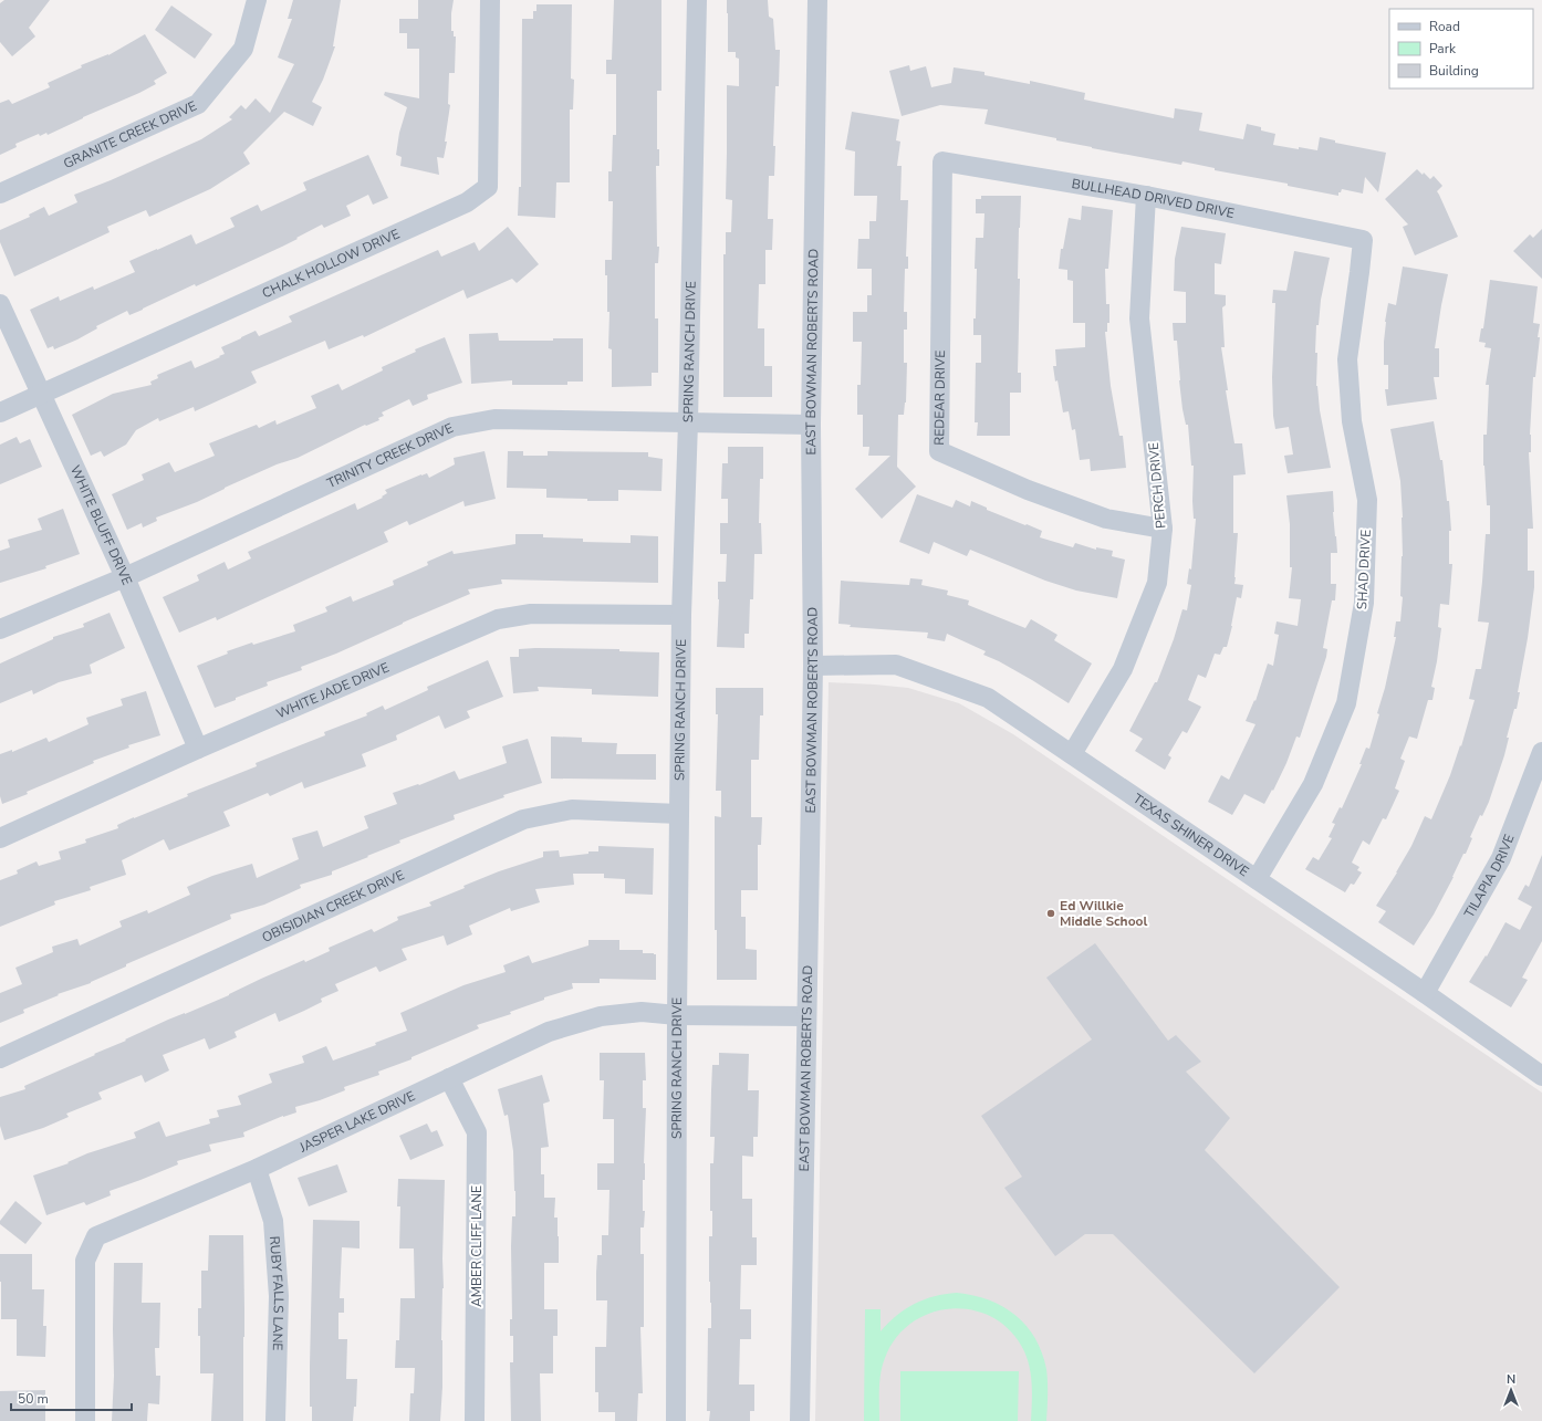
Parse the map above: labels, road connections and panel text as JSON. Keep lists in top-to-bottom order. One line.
{"streets":{"street":["GRANITE CREEK DRIVE","BULLHEAD DRIVED DRIVE","CHALK HOLLOW DRIVE","SPRING RANCH DRIVE","EAST BOWMAN ROBERTS ROAD","REDEAR DRIVE","TRINITY CREEK DRIVE","PERCH DRIVE","WHITE BLUFF DRIVE","SHAD DRIVE","WHITE JADE DRIVE","TEXAS SHINER DRIVE","TILAPIA DRIVE","OBISIDIAN CREEK DRIVE","JASPER LAKE DRIVE","AMBER CLIFF LANE","RUBY FALLS LANE"]},"crossings":[["BULLHEAD DRIVED DRIVE","REDEAR DRIVE"],["BULLHEAD DRIVED DRIVE","PERCH DRIVE"],["BULLHEAD DRIVED DRIVE","SHAD DRIVE"],["CHALK HOLLOW DRIVE","WHITE BLUFF DRIVE"],["SPRING RANCH DRIVE","TRINITY CREEK DRIVE"],["SPRING RANCH DRIVE","WHITE JADE DRIVE"],["SPRING RANCH DRIVE","OBISIDIAN CREEK DRIVE"],["SPRING RANCH DRIVE","JASPER LAKE DRIVE"],["EAST BOWMAN ROBERTS ROAD","TRINITY CREEK DRIVE"],["EAST BOWMAN ROBERTS ROAD","TEXAS SHINER DRIVE"],["EAST BOWMAN ROBERTS ROAD","JASPER LAKE DRIVE"],["REDEAR DRIVE","PERCH DRIVE"],["TRINITY CREEK DRIVE","WHITE BLUFF DRIVE"],["PERCH DRIVE","TEXAS SHINER DRIVE"],["WHITE BLUFF DRIVE","WHITE JADE DRIVE"],["SHAD DRIVE","TEXAS SHINER DRIVE"],["TEXAS SHINER DRIVE","TILAPIA DRIVE"],["JASPER LAKE DRIVE","AMBER CLIFF LANE"],["JASPER LAKE DRIVE","RUBY FALLS LANE"]],"places":["Ed Willkie Middle School"],"legend":["Road","Park","Building"],"scale_bar":"50 m","north":"top"}
